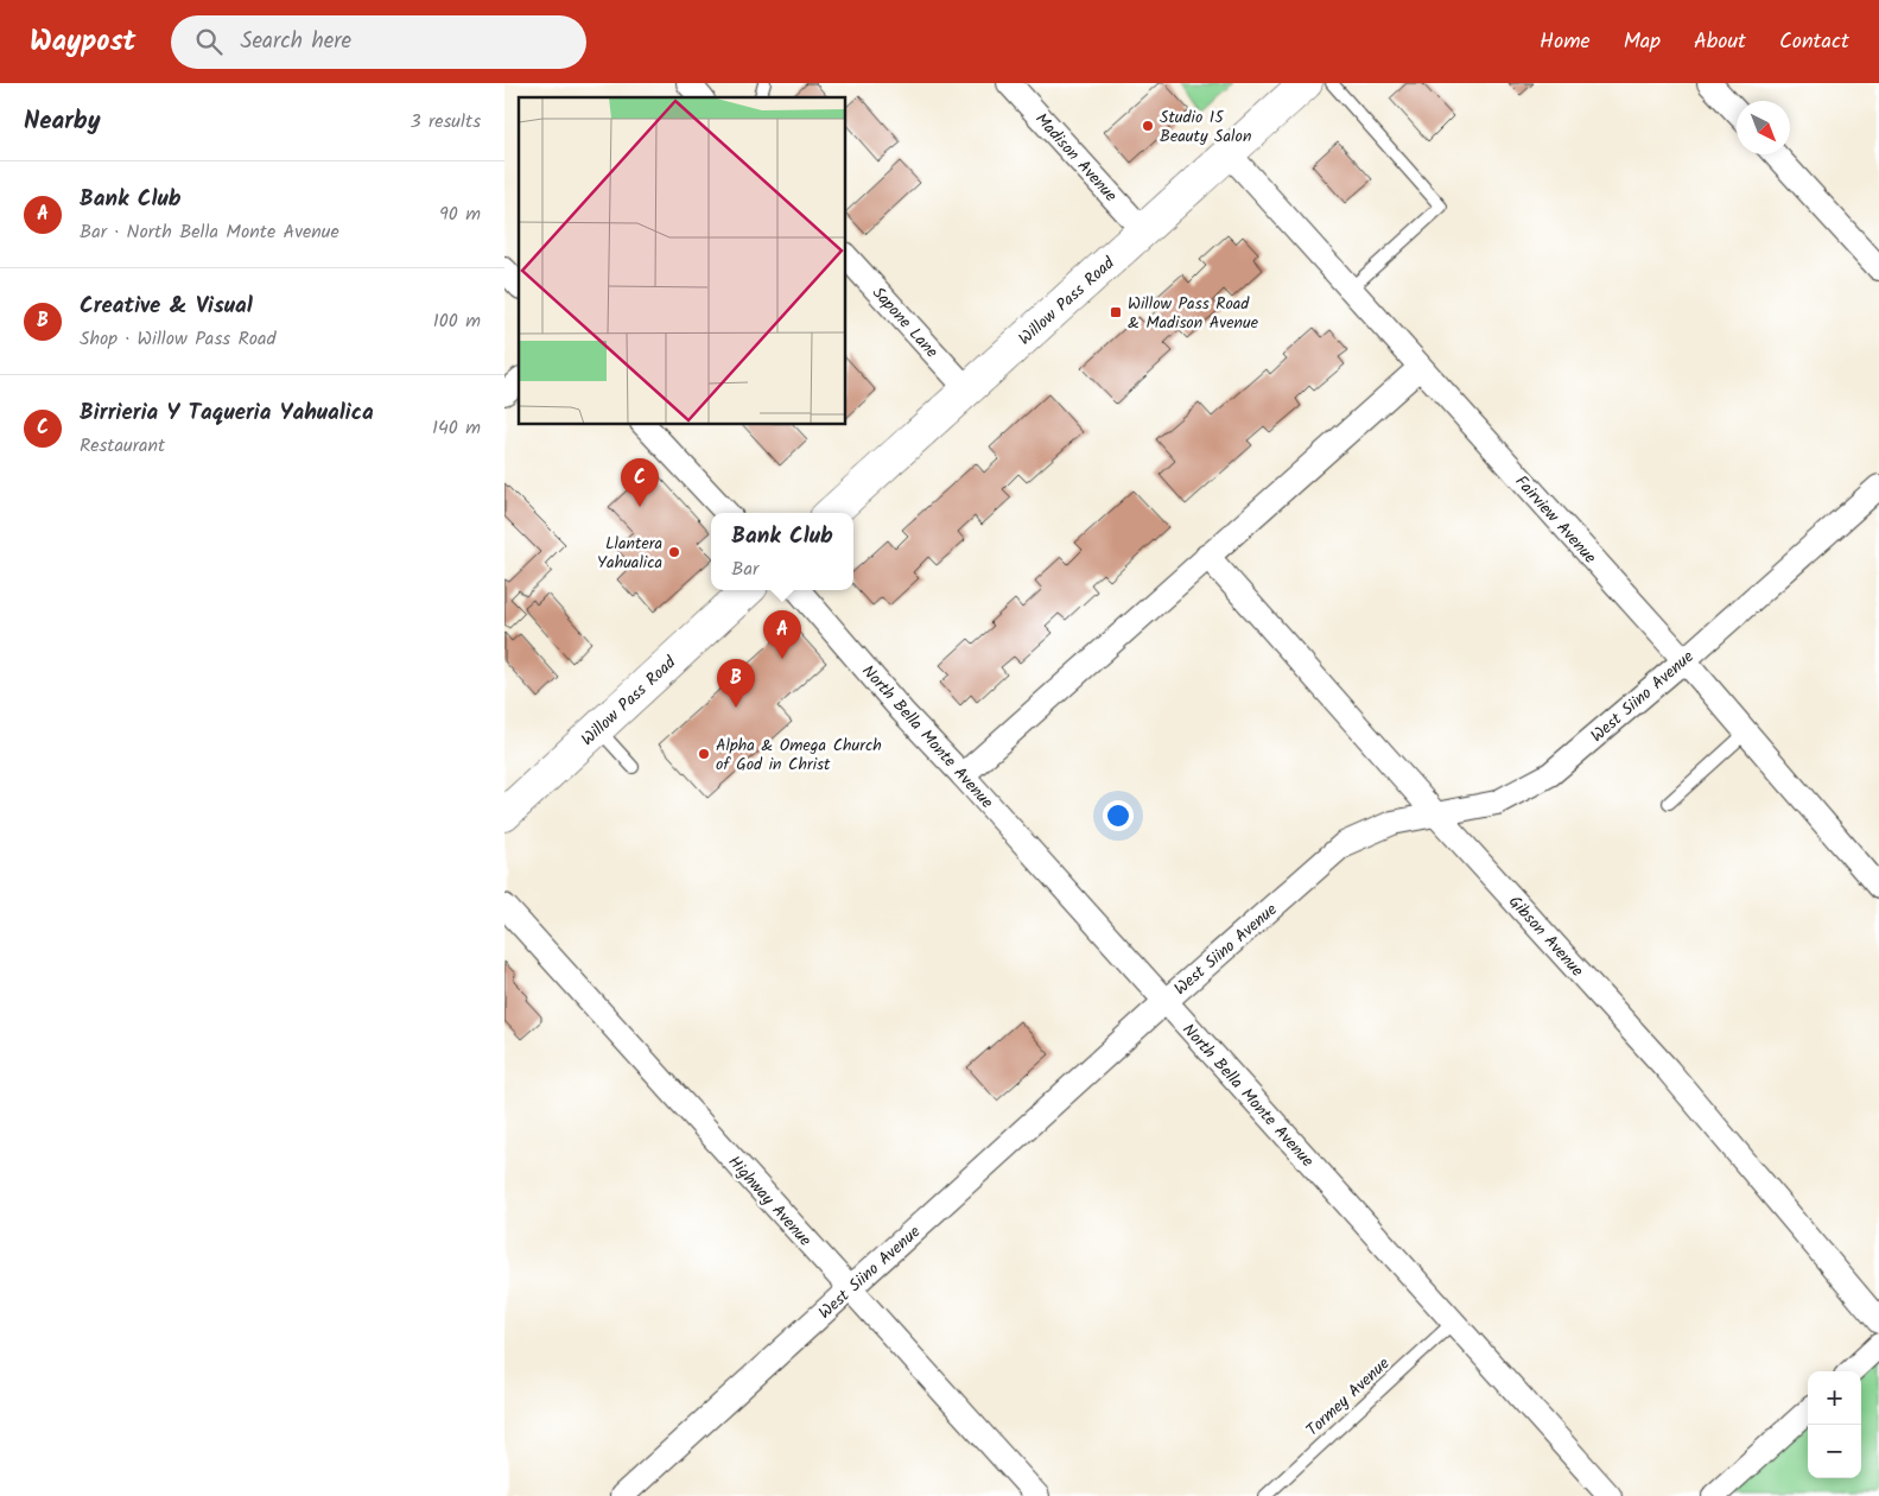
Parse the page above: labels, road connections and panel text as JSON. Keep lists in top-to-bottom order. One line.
{"streets":{"main road":["Willow Pass Road"],"street":["Madison Avenue","Sapone Lane","Fairview Avenue","West Siino Avenue","North Bella Monte Avenue","Gibson Avenue","Highway Avenue"],"lane":["Tormey Avenue"]},"crossings":[["Madison Avenue","Willow Pass Road"],["Willow Pass Road","Sapone Lane"],["Willow Pass Road","Fairview Avenue"],["Fairview Avenue","West Siino Avenue"],["West Siino Avenue","North Bella Monte Avenue"],["West Siino Avenue","Gibson Avenue"],["West Siino Avenue","Highway Avenue"],["North Bella Monte Avenue","Tormey Avenue"]],"places":{"other":["Studio 15 Beauty Salon","Llantera Yahualica","Alpha & Omega Church of God in Christ"],"transit":["Willow Pass Road & Madison Avenue"]},"north":"bottom right","page":{"header":"Waypost","search":"Search here","nav":["Home","Map","About","Contact"],"heading":["Nearby","3 results"],"list":[{"mark":"A","name":"Bank Club","note":"Bar · North Bella Monte Avenue","value":"90 m"},{"mark":"B","name":"Creative & Visual","note":"Shop · Willow Pass Road","value":"100 m"},{"mark":"C","name":"Birrieria Y Taqueria Yahualica","note":"Restaurant","value":"140 m"}],"pins":["C","A","B"],"popup":["Bank Club","Bar"],"map_buttons":["+","−"]}}
